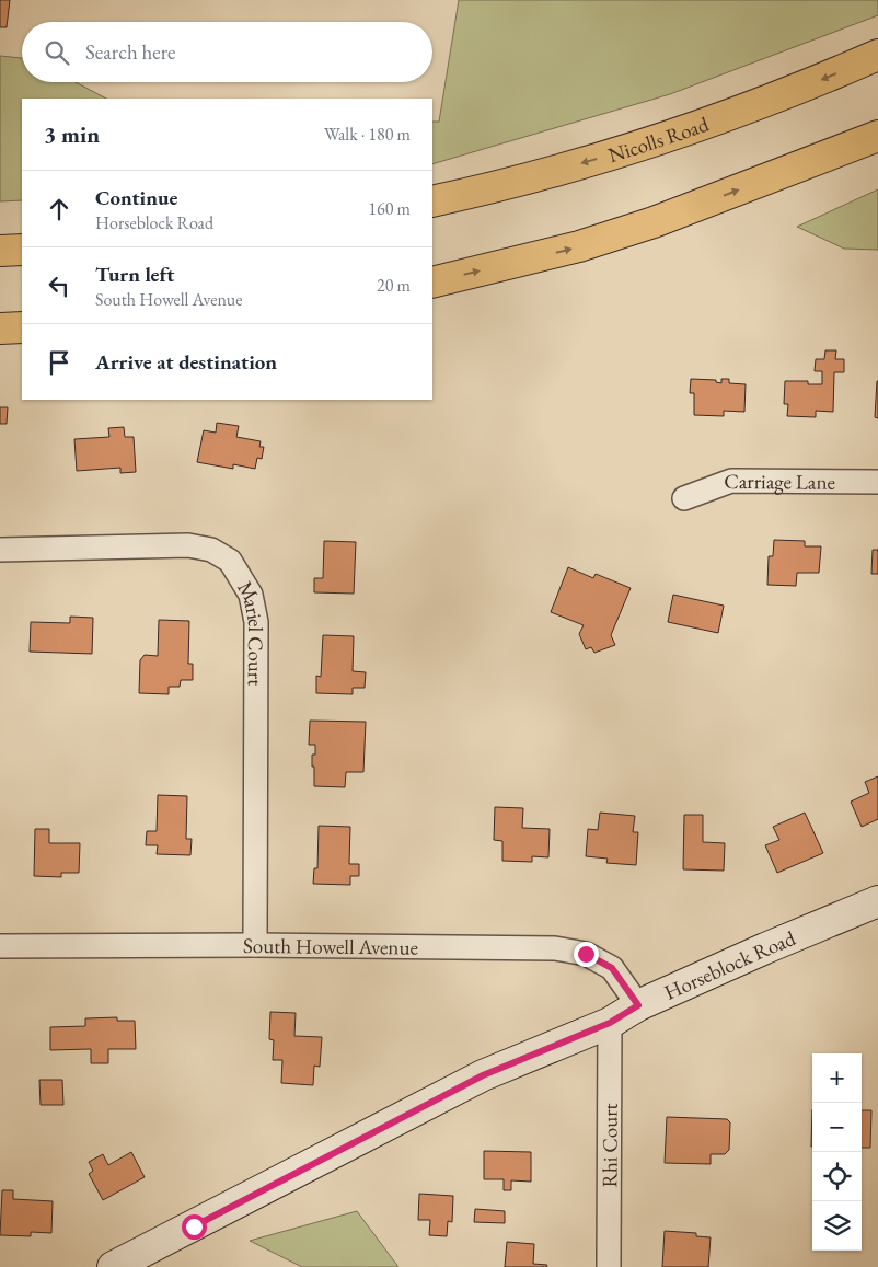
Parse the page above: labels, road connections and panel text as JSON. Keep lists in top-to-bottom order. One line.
{"streets":{"highway":["Nicolls Road"],"street":["Carriage Lane","Mariel Court","South Howell Avenue","Horseblock Road","Rhi Court"]},"crossings":[["Mariel Court","South Howell Avenue"],["South Howell Avenue","Horseblock Road"],["Horseblock Road","Rhi Court"]],"page":{"search":"Search here","heading":["3 min","Walk · 180 m"],"list":[["Continue","Horseblock Road","160 m"],["Turn left","South Howell Avenue","20 m"],"Arrive at destination"],"map_buttons":["+","−"]}}
